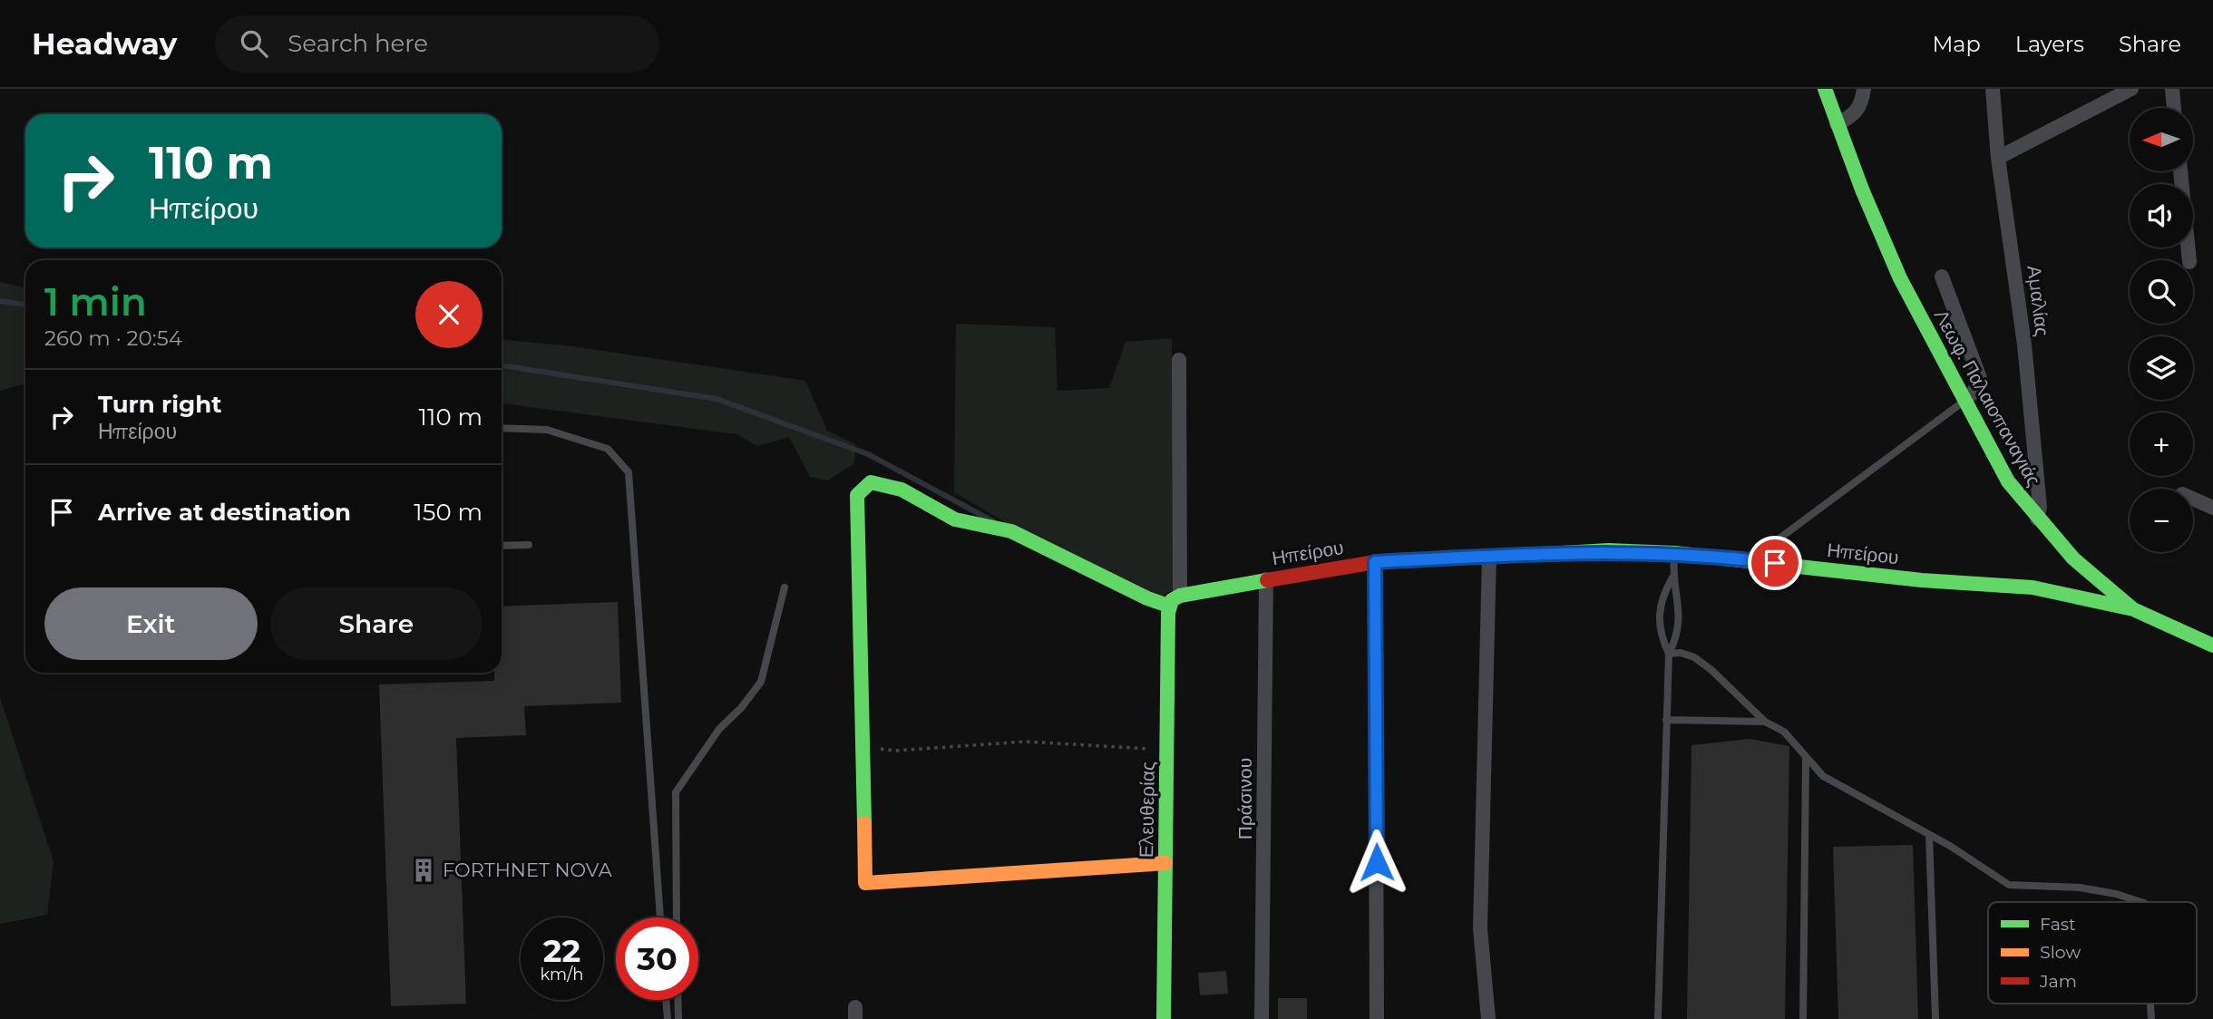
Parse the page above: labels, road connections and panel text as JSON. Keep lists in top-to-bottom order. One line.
{"streets":{"street":["Αμαλίας","Λεωφ. Παλαιοπαναγιάς","Ηπείρου","Πράσινου","Ελευθερίας"]},"crossings":[["Αμαλίας","Λεωφ. Παλαιοπαναγιάς"],["Λεωφ. Παλαιοπαναγιάς","Ηπείρου"],["Ηπείρου","Πράσινου"],["Ηπείρου","Ελευθερίας"]],"places":{"building":["FORTHNET NOVA"]},"legend":["Fast","Slow","Jam"],"north":"left","page":{"header":"Headway","search":"Search here","nav":["Map","Layers","Share"],"map_buttons":["+","−"],"turn":["110 m","Ηπείρου"],"heading":["1 min","260 m · 20:54"],"list":[{"name":"Turn right","note":"Ηπείρου","value":"110 m"},{"name":"Arrive at destination","value":"150 m"}],"buttons":["Exit","Share"],"speed":"22 km/h","limit":"30"}}
